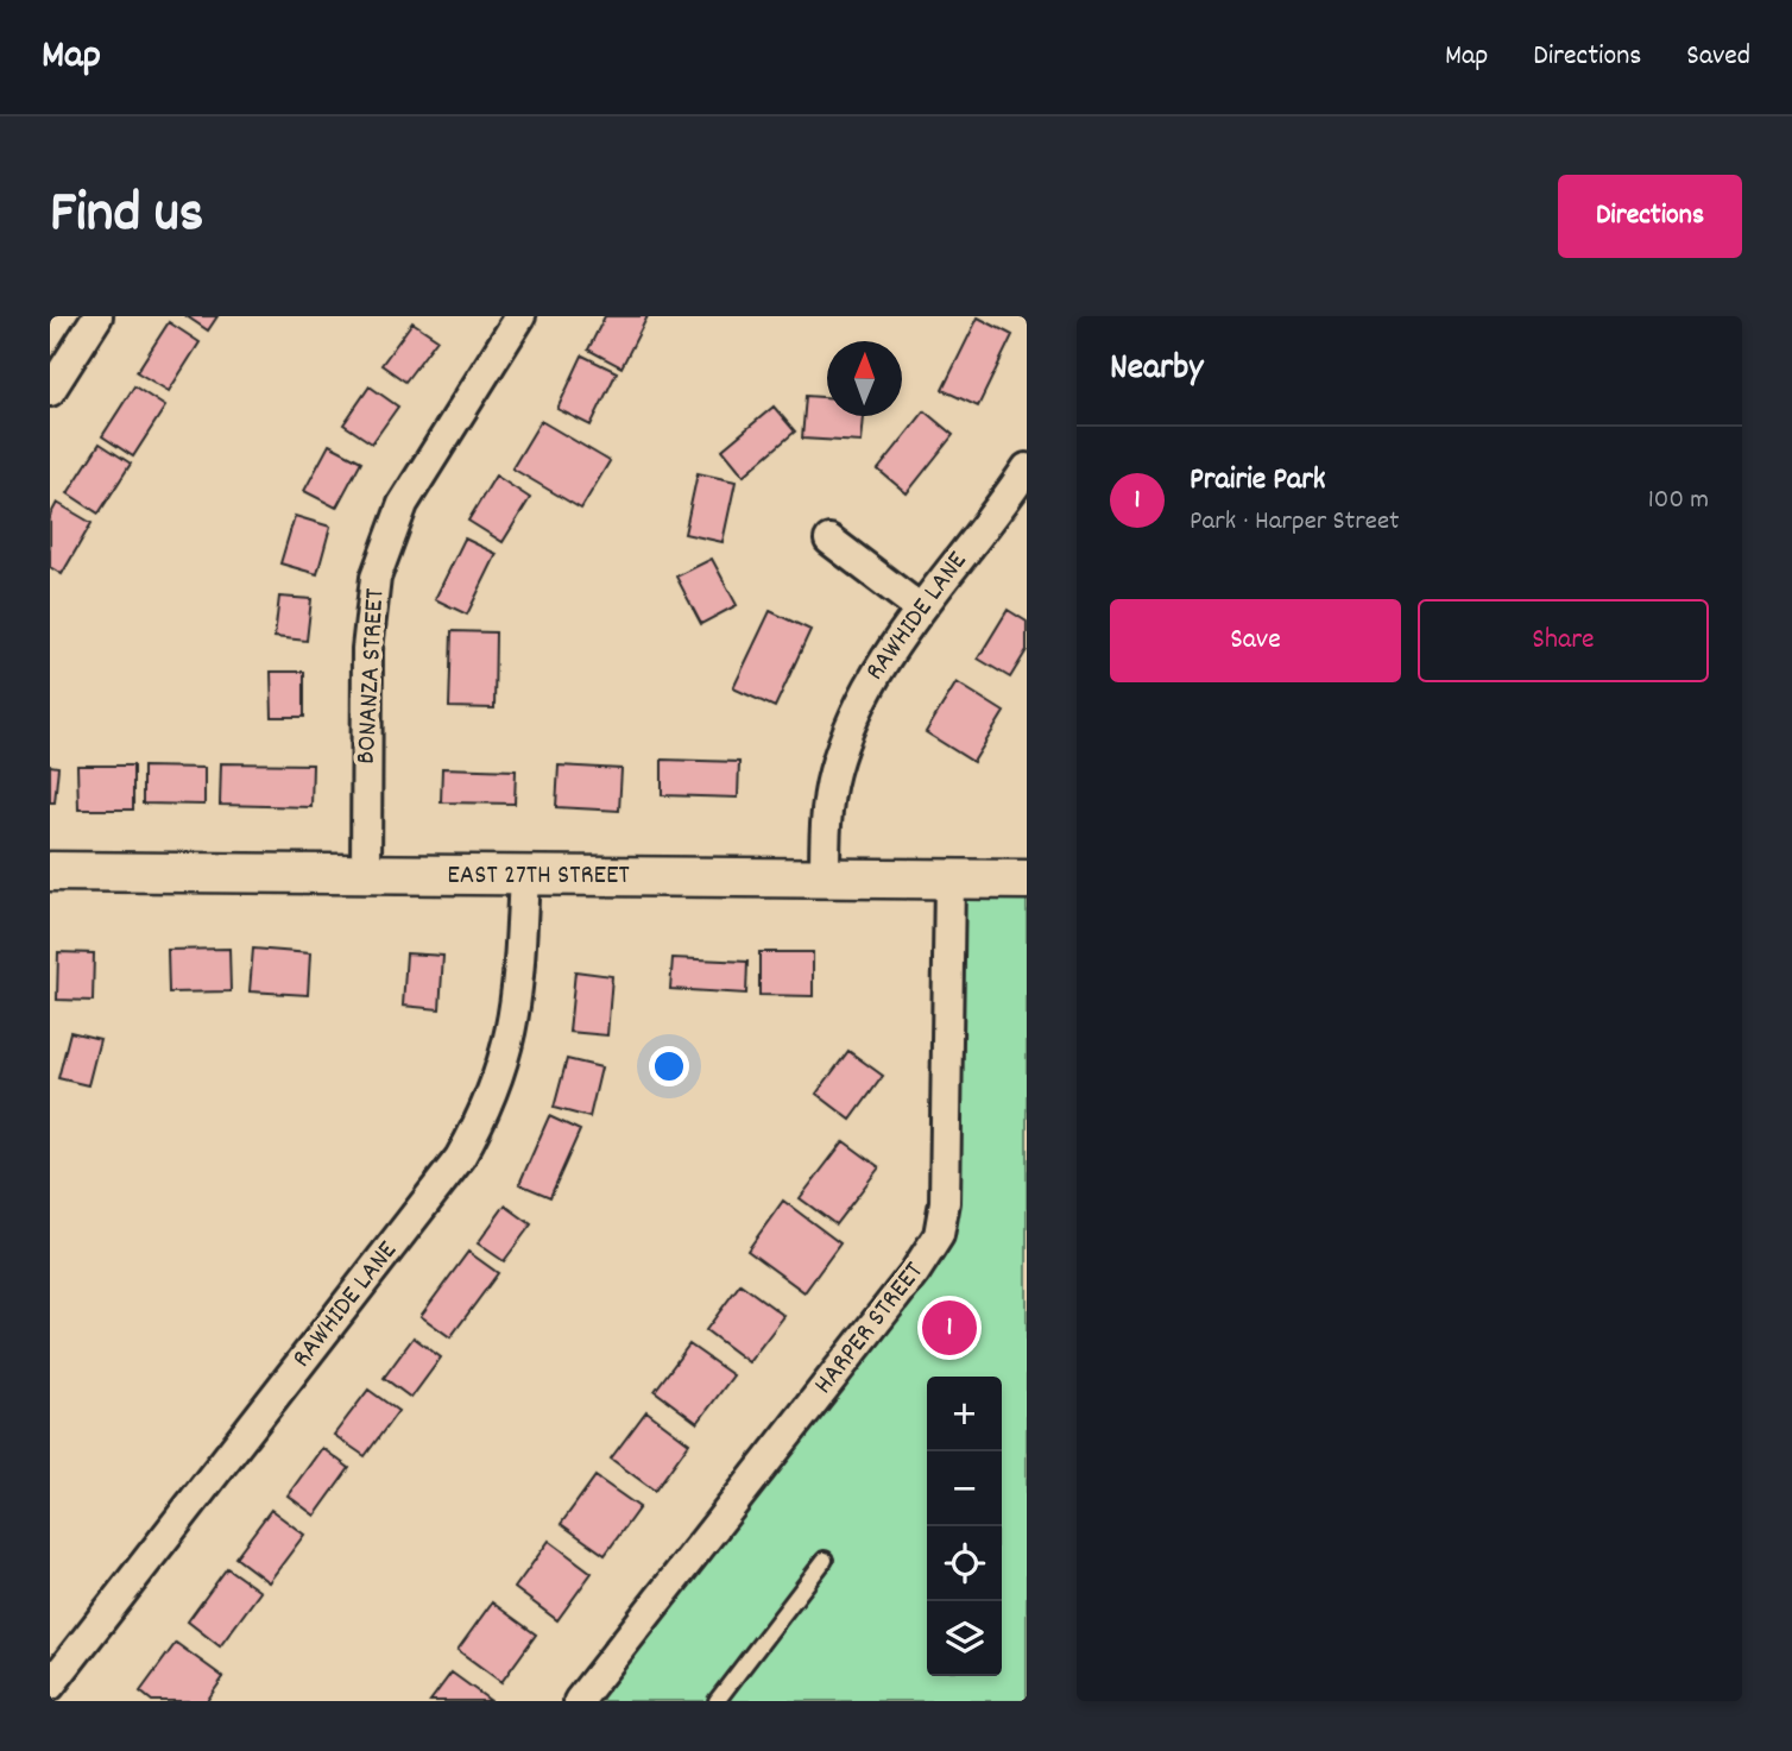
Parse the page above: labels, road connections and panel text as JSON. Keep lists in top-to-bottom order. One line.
{"streets":{"street":["RAWHIDE LANE","BONANZA STREET","EAST 27TH STREET","HARPER STREET"]},"crossings":[["RAWHIDE LANE","EAST 27TH STREET"],["BONANZA STREET","EAST 27TH STREET"],["EAST 27TH STREET","HARPER STREET"]],"north":"top","page":{"header":"Map","nav":["Map","Directions","Saved"],"title":"Find us","buttons":["Directions",["Save","Share"]],"heading":"Nearby","list":[{"mark":"1","name":"Prairie Park","note":"Park · Harper Street","value":"100 m"}],"pins":"1","map_buttons":["+","−"]}}
